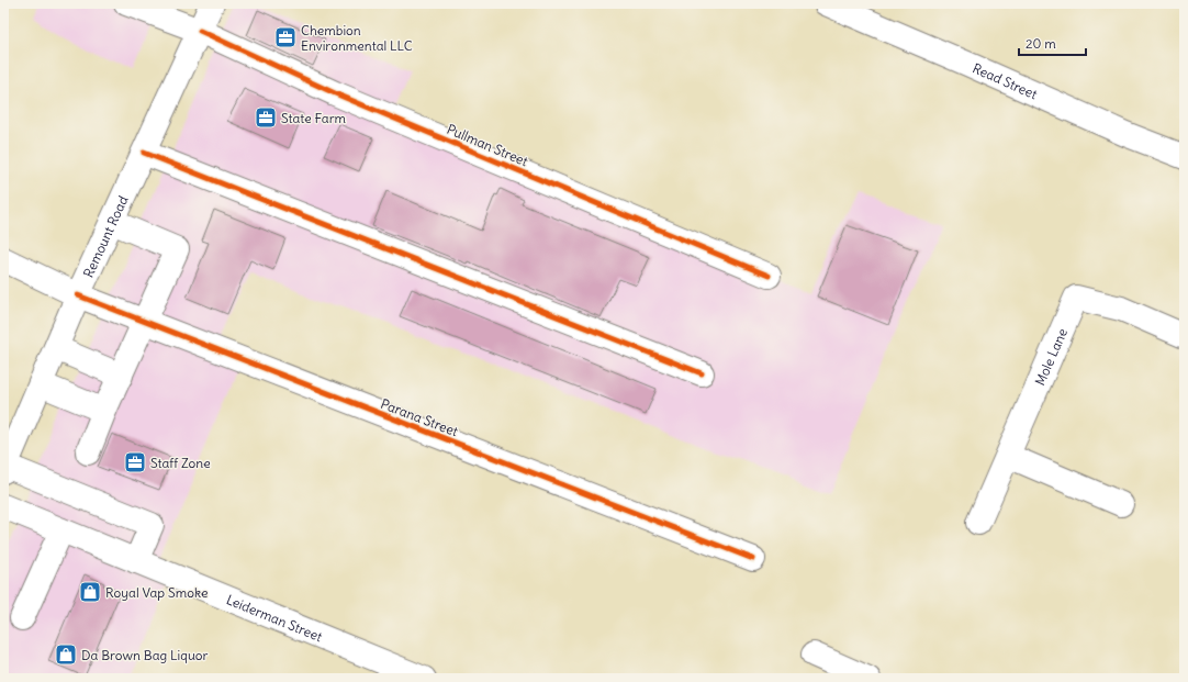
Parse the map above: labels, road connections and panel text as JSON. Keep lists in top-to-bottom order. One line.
{"streets":{"street":["Read Street","Pullman Street","Remount Road","Mole Lane","Parana Street","Leiderman Street"]},"crossings":[["Pullman Street","Remount Road"],["Remount Road","Parana Street"]],"places":{"office":["Chembion Environmental LLC","State Farm","Staff Zone"],"shop":["Royal Vap Smoke","Da Brown Bag Liquor"]},"scale_bar":"20 m"}
